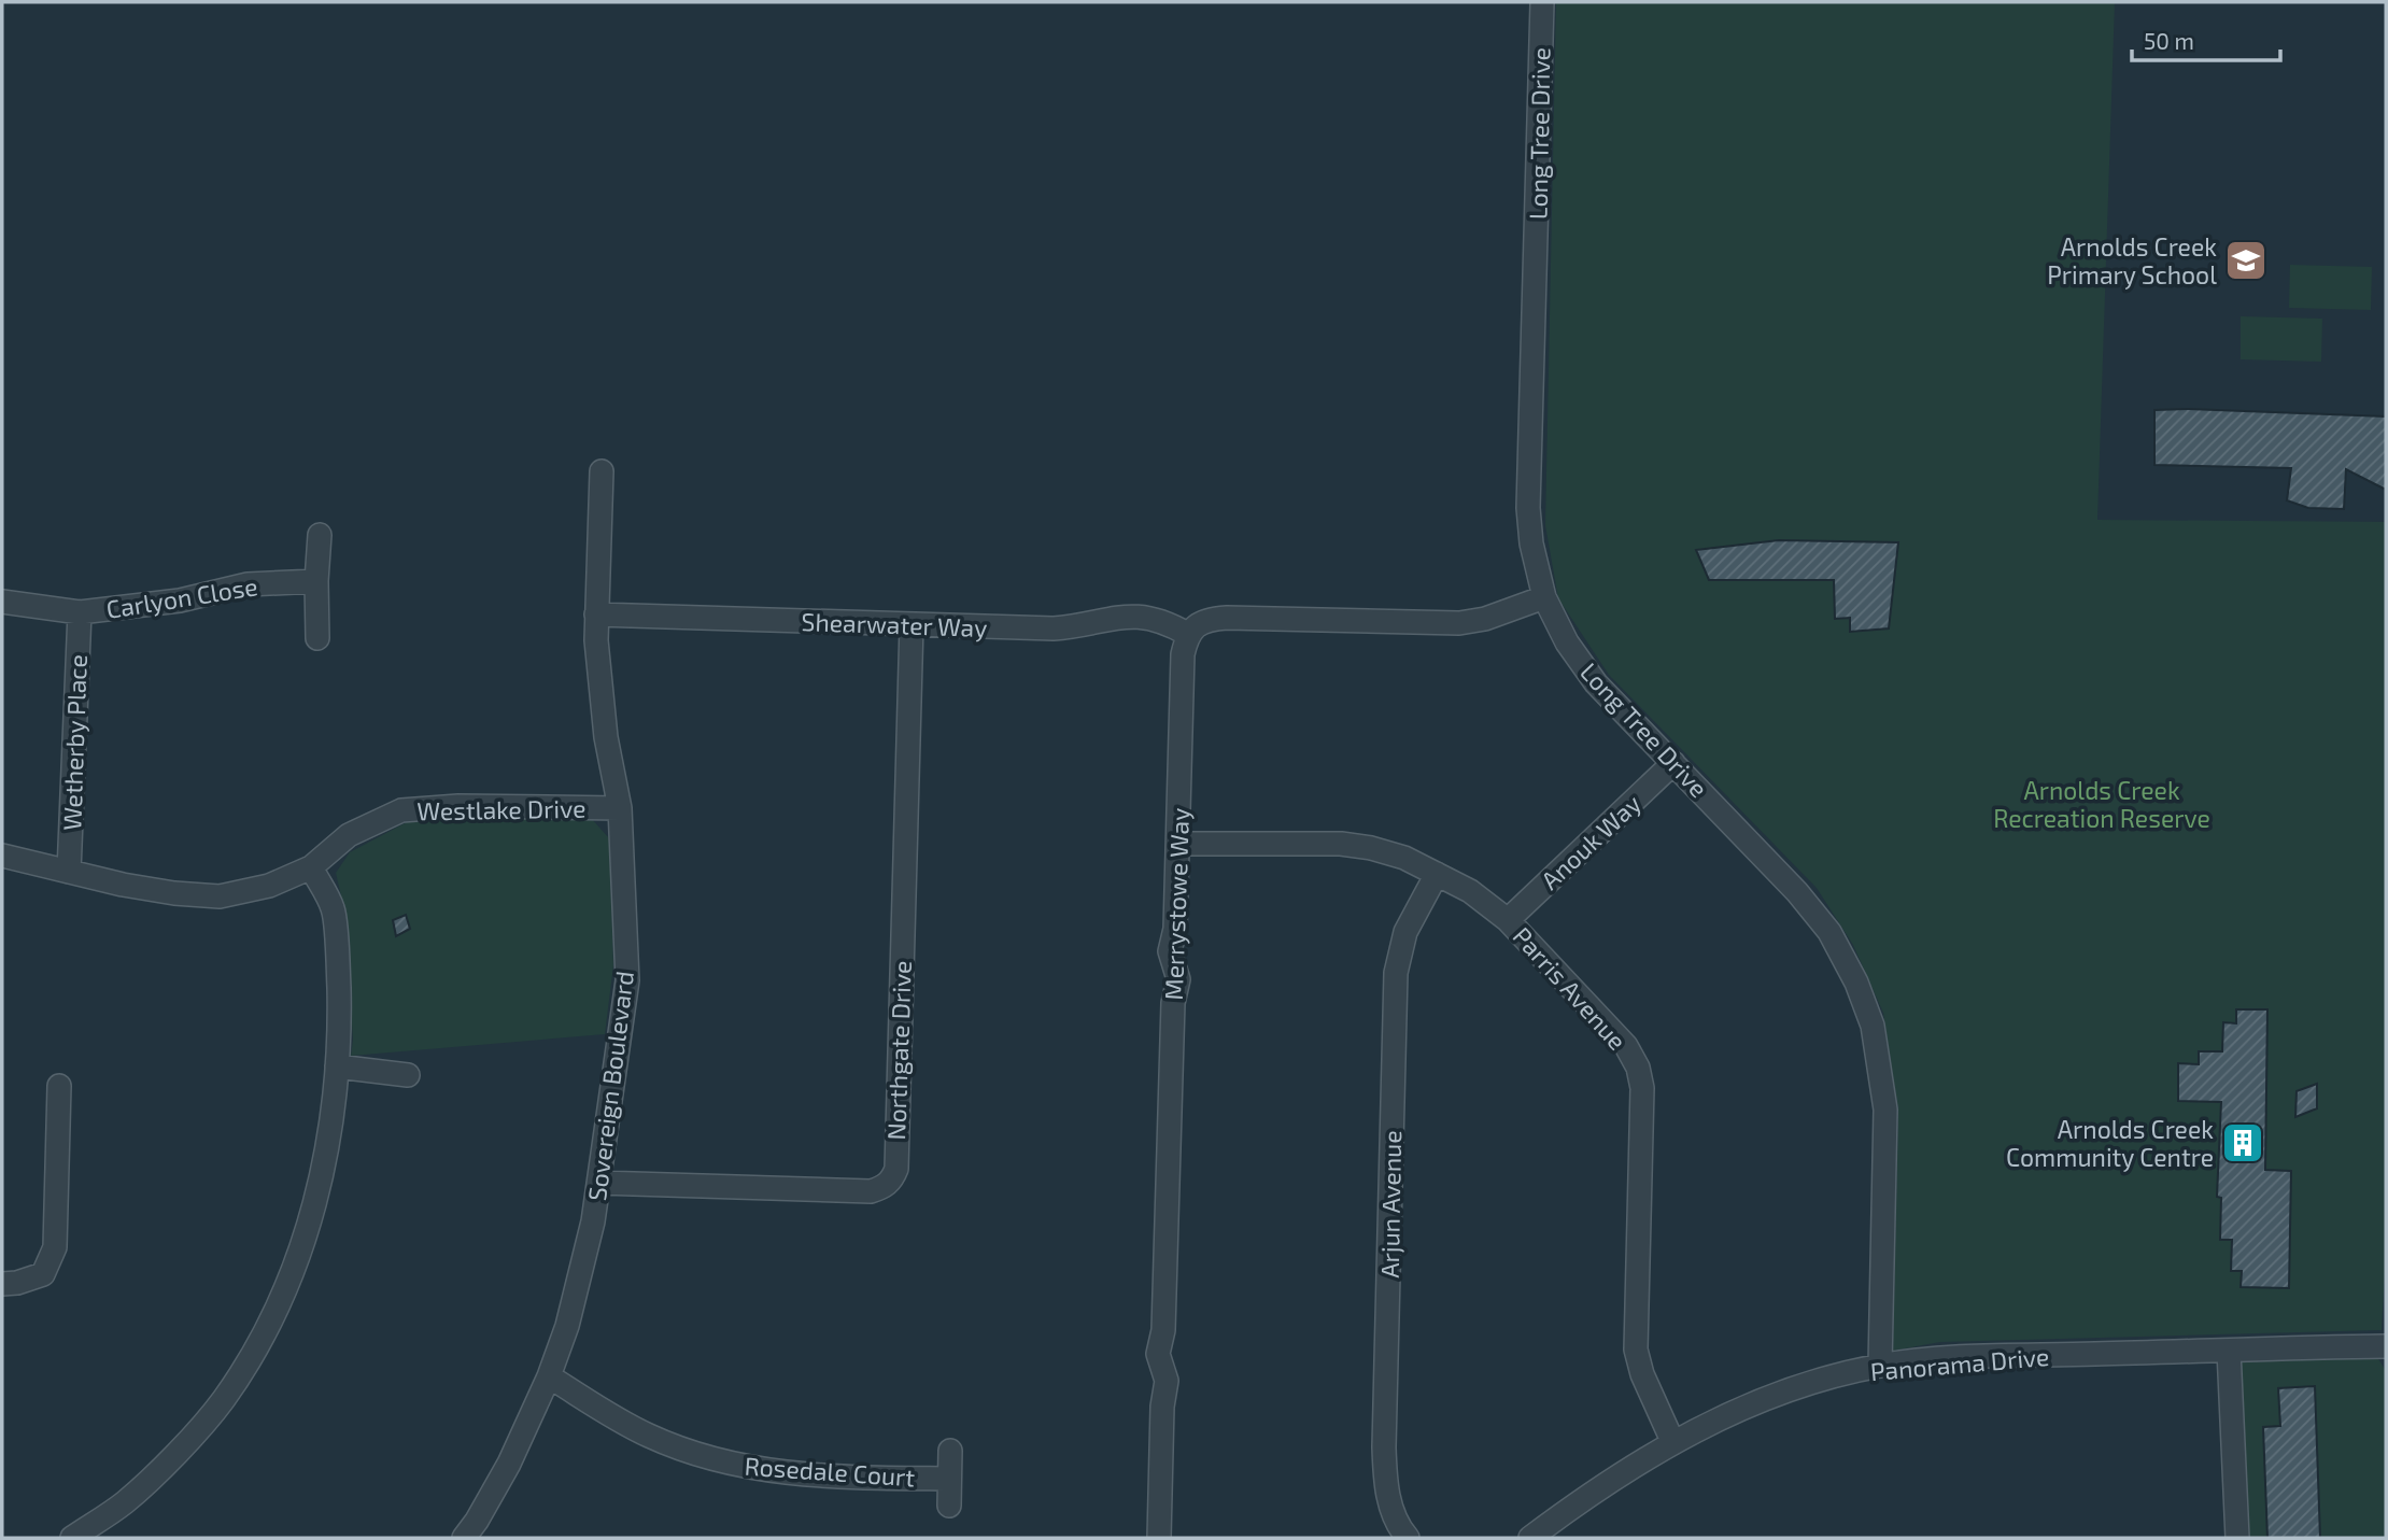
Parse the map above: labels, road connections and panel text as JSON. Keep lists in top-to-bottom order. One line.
{"streets":{"street":["Long Tree Drive","Carlyon Close","Shearwater Way","Wetherby Place","Westlake Drive","Anouk Way","Merrystowe Way","Parris Avenue","Northgate Drive","Sovereign Boulevard","Arjun Avenue","Panorama Drive","Rosedale Court"]},"crossings":[["Long Tree Drive","Anouk Way"],["Long Tree Drive","Panorama Drive"],["Carlyon Close","Wetherby Place"],["Shearwater Way","Merrystowe Way"],["Shearwater Way","Northgate Drive"],["Shearwater Way","Sovereign Boulevard"],["Wetherby Place","Westlake Drive"],["Westlake Drive","Sovereign Boulevard"],["Anouk Way","Parris Avenue"],["Merrystowe Way","Parris Avenue"],["Parris Avenue","Arjun Avenue"],["Parris Avenue","Panorama Drive"],["Northgate Drive","Sovereign Boulevard"],["Sovereign Boulevard","Rosedale Court"]],"parks":["Arnolds Creek Recreation Reserve"],"places":{"school or university":["Arnolds Creek Primary School"],"building":["Arnolds Creek Community Centre"]},"scale_bar":"50 m"}
